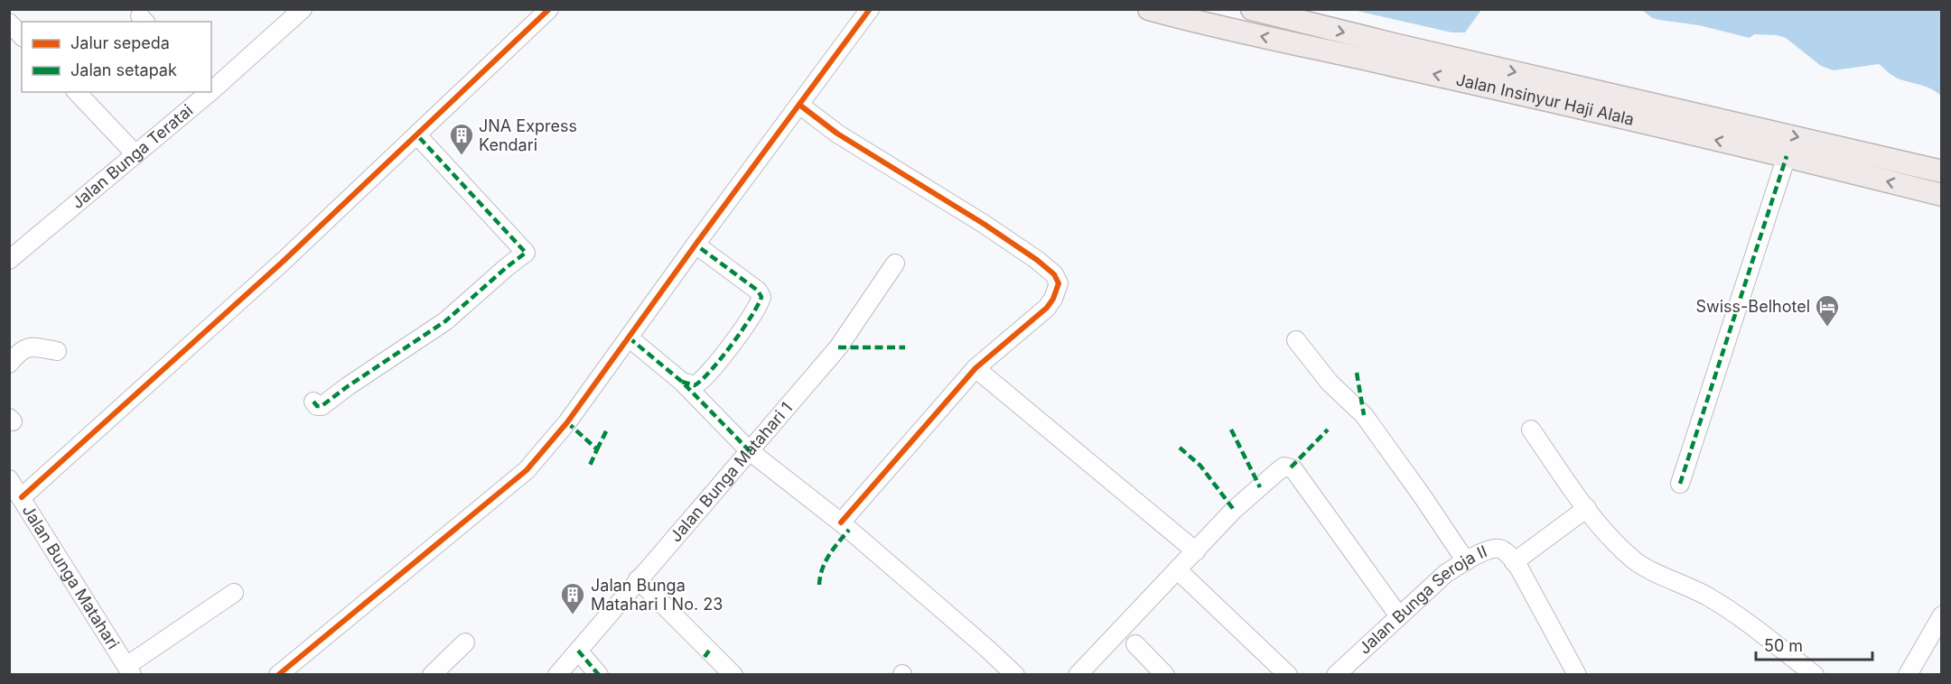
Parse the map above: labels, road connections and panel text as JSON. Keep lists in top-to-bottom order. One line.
{"streets":{"main road":["Jalan Insinyur Haji Alala"],"street":["Jalan Bunga Teratai","Jalan Bunga Matahari 1","Jalan Bunga Matahari","Jalan Bunga Seroja II"]},"places":{"building":["JNA Express Kendari","Jalan Bunga Matahari I No. 23"],"hotel":["Swiss-Belhotel"]},"legend":["Jalur sepeda","Jalan setapak"],"scale_bar":"50 m"}
